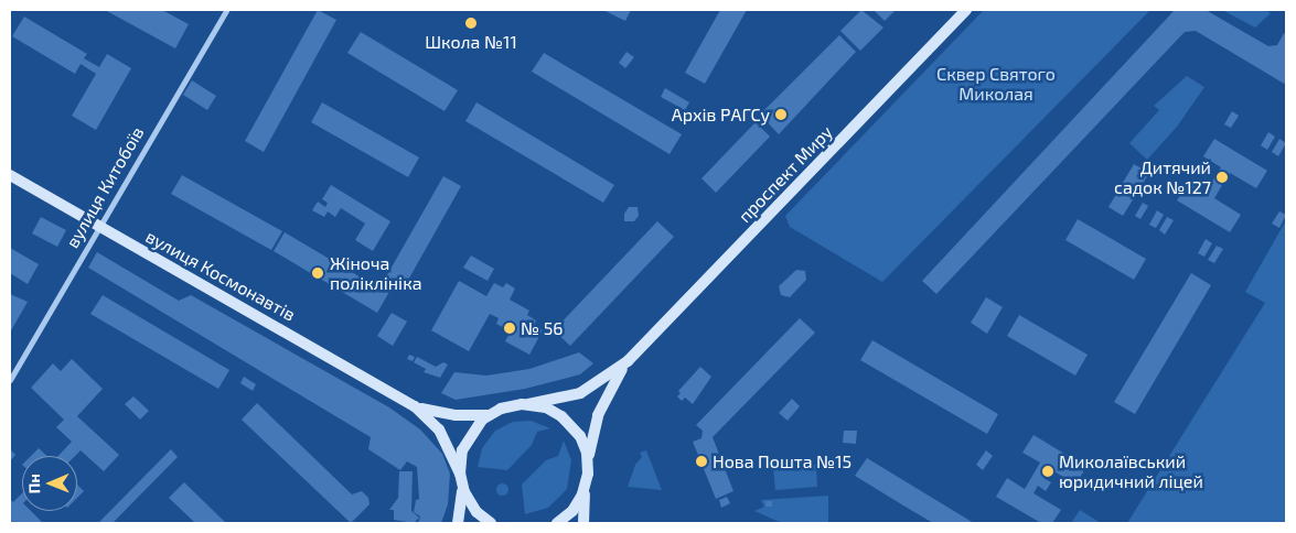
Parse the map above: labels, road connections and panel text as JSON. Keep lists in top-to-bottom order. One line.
{"streets":{"main road":["проспект Миру","вулиця Космонавтів"],"street":["вулиця Китобоїв"]},"crossings":[["проспект Миру","вулиця Космонавтів"],["вулиця Китобоїв","вулиця Космонавтів"]],"parks":["Сквер Святого Миколая"],"places":["Школа №11","Архів РАГСу","Дитячий садок №127","Жіноча поліклініка","№ 56","Нова Пошта №15","Миколаївський юридичний ліцей"],"north":"left"}
